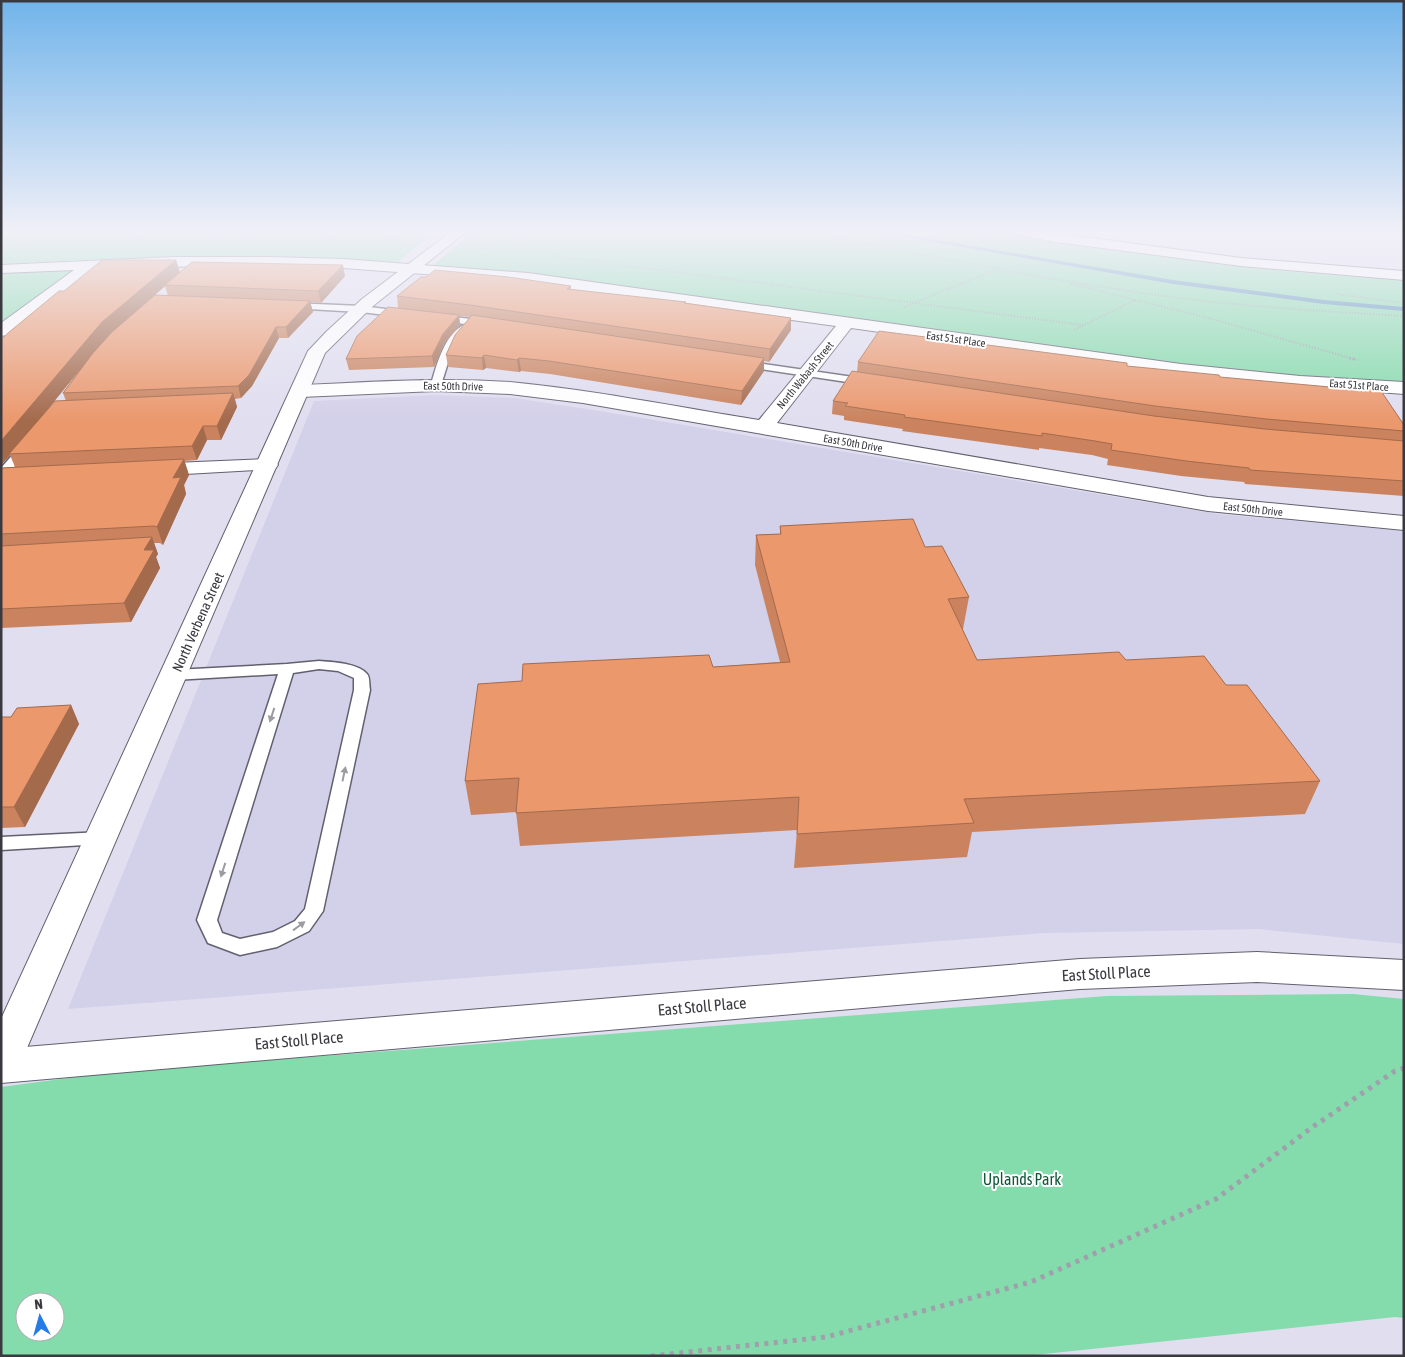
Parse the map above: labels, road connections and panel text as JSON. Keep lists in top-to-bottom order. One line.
{"streets":{"street":["East 51st Place","North Wabash Street","East 50th Drive","North Verbena Street","East Stoll Place"]},"crossings":[["East 51st Place","North Wabash Street"],["North Wabash Street","East 50th Drive"],["East 50th Drive","North Verbena Street"],["North Verbena Street","East Stoll Place"]],"parks":["Uplands Park"],"north":"top"}
